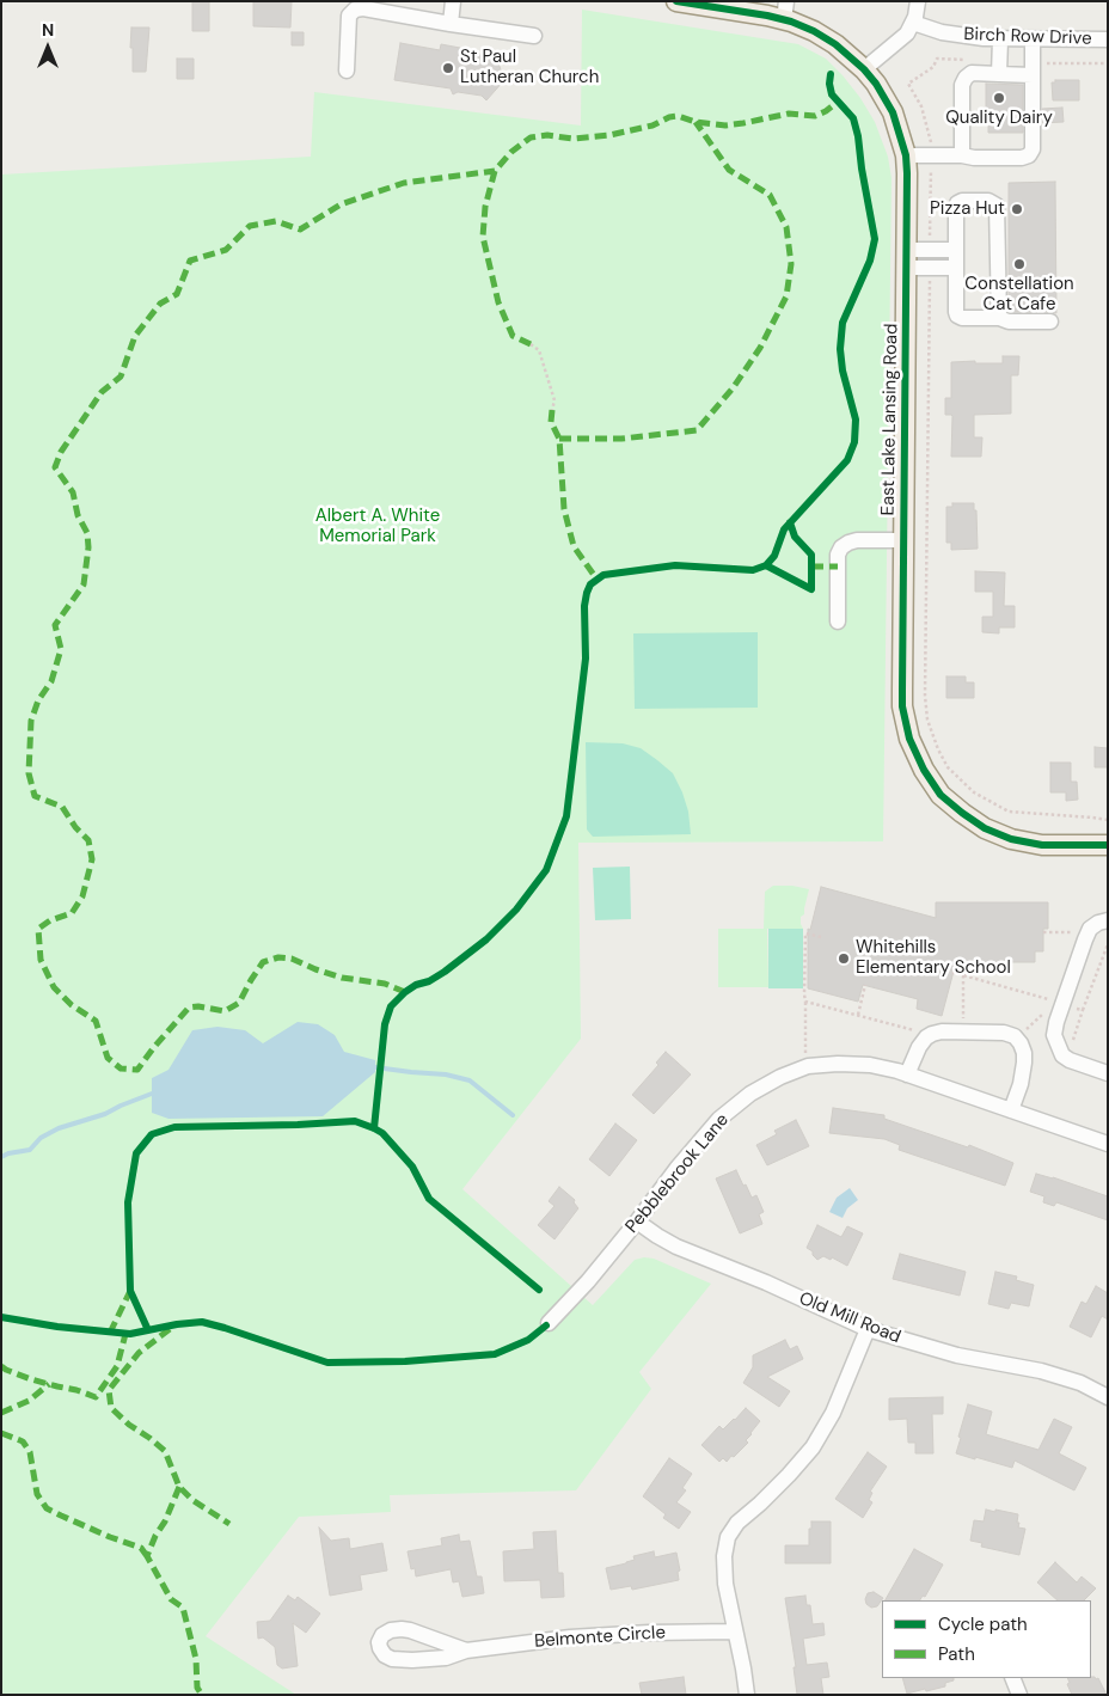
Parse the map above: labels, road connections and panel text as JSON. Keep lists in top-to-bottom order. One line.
{"streets":{"main road":["East Lake Lansing Road"],"street":["Birch Row Drive","Pebblebrook Lane","Old Mill Road","Belmonte Circle"]},"crossings":[["Pebblebrook Lane","Old Mill Road"]],"parks":["Albert A. White Memorial Park"],"places":["St Paul Lutheran Church","Quality Dairy","Pizza Hut","Constellation Cat Cafe","Whitehills Elementary School"],"legend":["Cycle path","Path"],"north":"top"}
